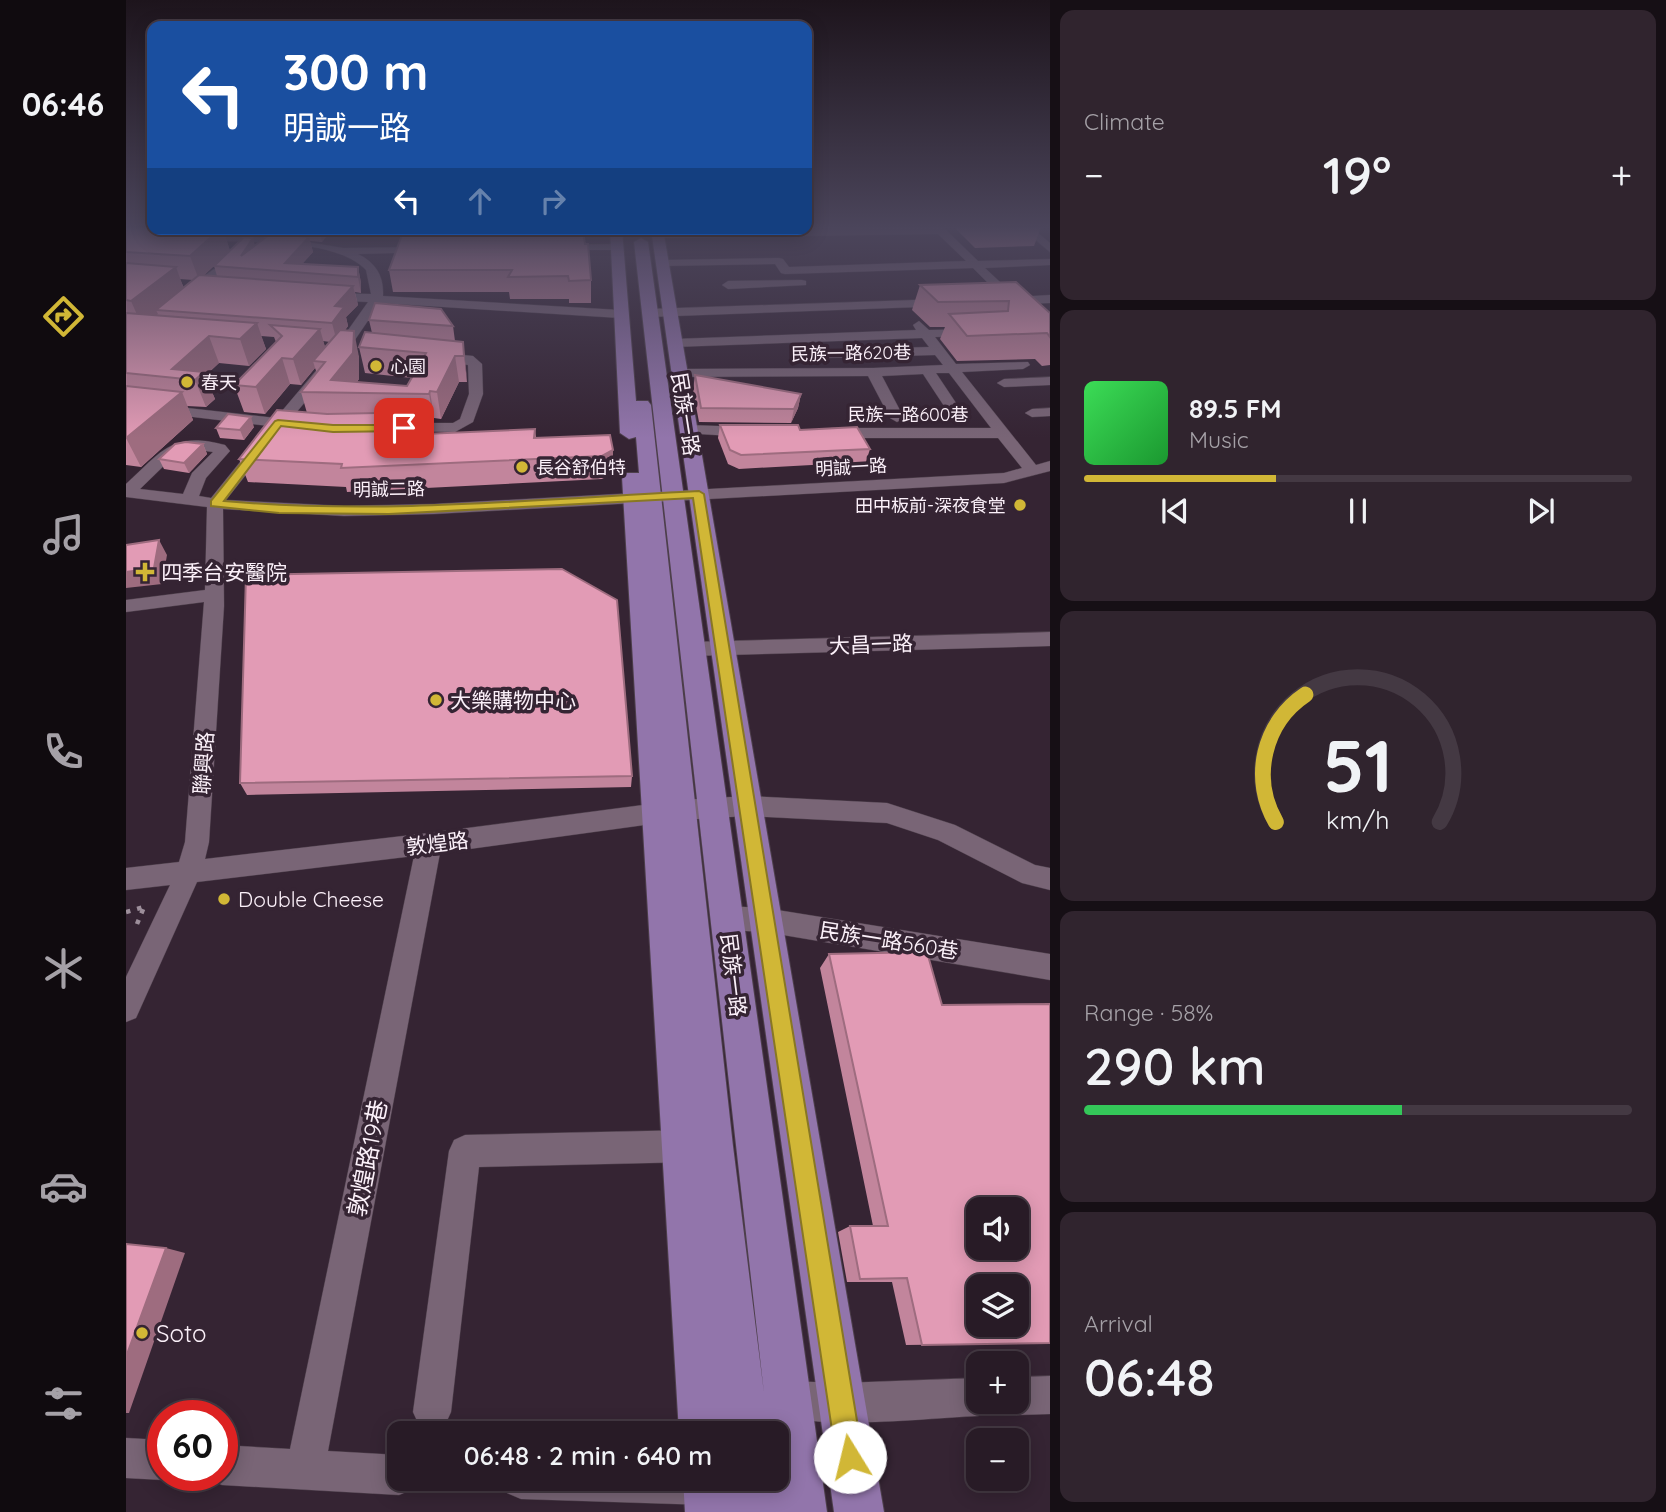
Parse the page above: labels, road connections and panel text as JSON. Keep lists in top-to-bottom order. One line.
{"streets":{"main road":["民族一路"],"street":["民族一路620巷","民族一路600巷","明誠一路","明誠二路","大昌一路","聯興路","敦煌路","民族一路560巷","敦煌路19巷"]},"crossings":[["民族一路620巷","民族一路"],["民族一路","明誠一路"],["民族一路","明誠二路"],["民族一路","大昌一路"],["民族一路","敦煌路"],["民族一路","民族一路560巷"],["明誠一路","明誠二路"],["明誠二路","聯興路"],["聯興路","敦煌路"],["敦煌路","敦煌路19巷"]],"places":{"other":["心園","春天","長谷舒伯特","田中板前-深夜食堂","大樂購物中心","Double Cheese","Soto"],"health":["四季台安醫院"]},"page":{"tabs":"06:46","tile":["Climate",["Range · 58%","290 km"],["Arrival","06:48"]],"turn":["300 m","明誠一路"],"heat":["−","19°","+"],"song":["89.5 FM","Music"],"map_buttons":["+","−"],"limit":"60","trip":"06:48 · 2 min · 640 m","gauge":["51","km/h"]}}
